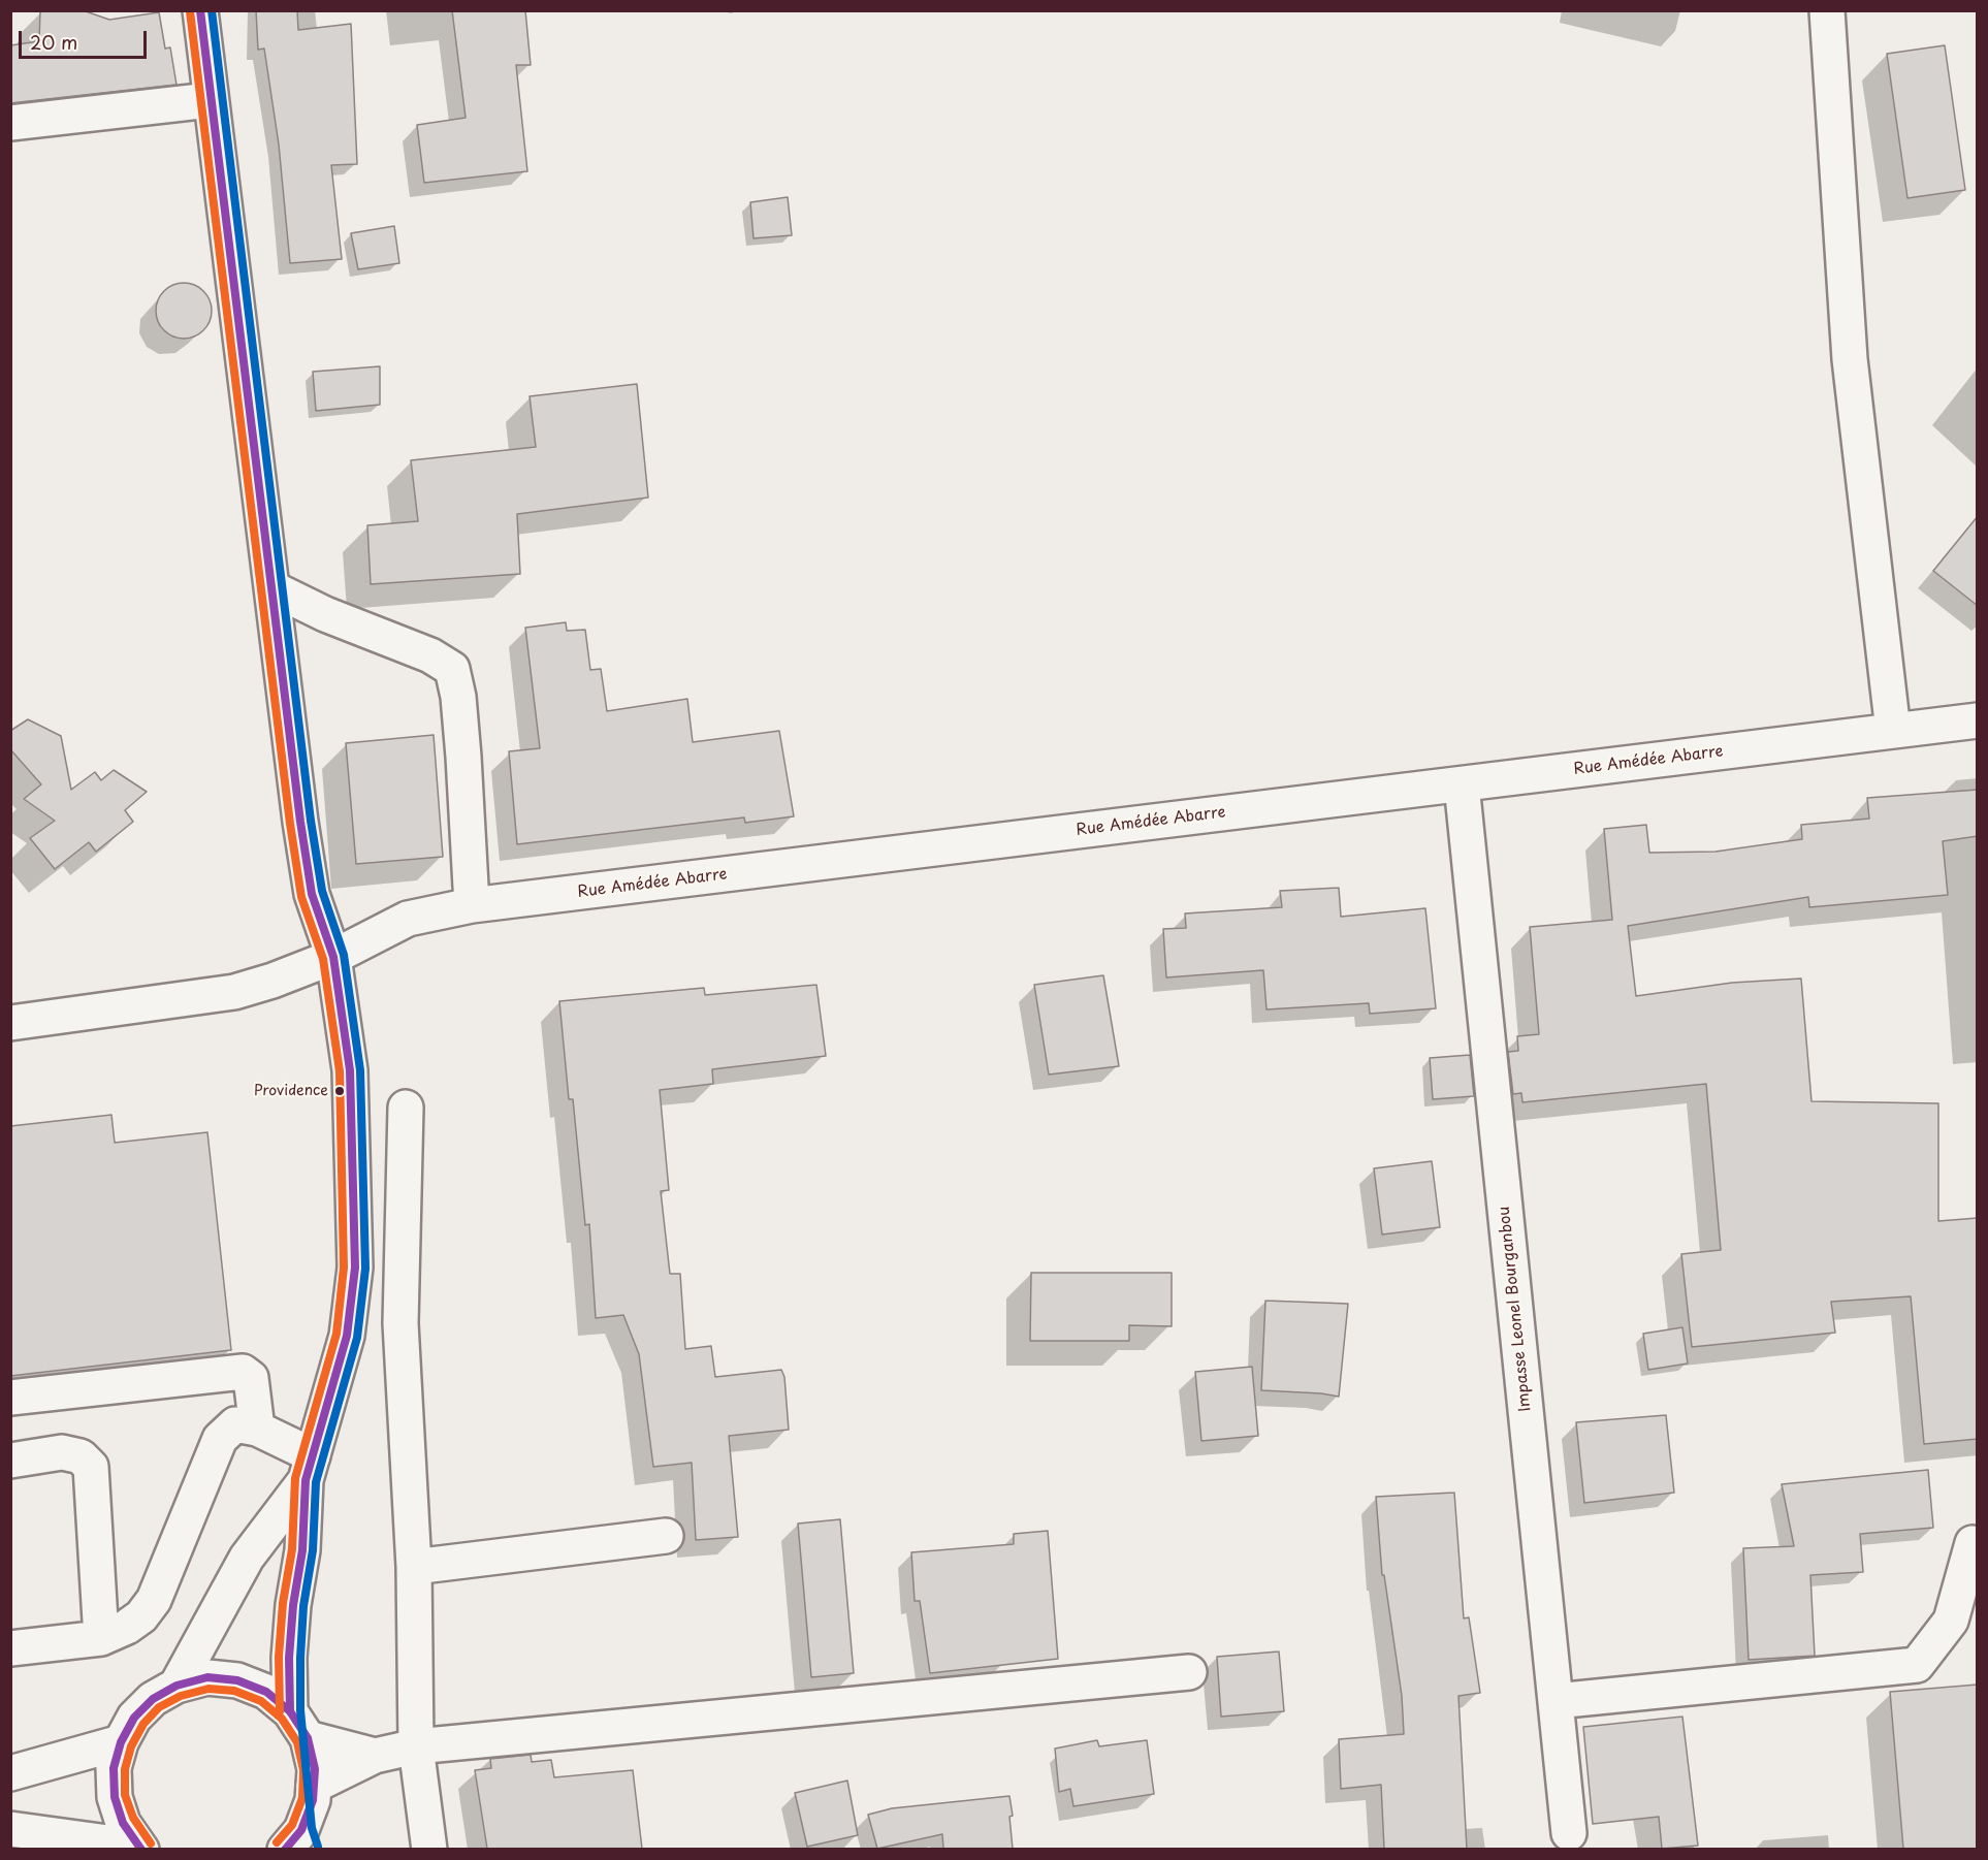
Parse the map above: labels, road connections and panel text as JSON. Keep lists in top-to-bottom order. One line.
{"streets":{"main road":["Rue Amédée Abarre","Impasse Leonel Bourganbou"]},"crossings":[["Rue Amédée Abarre","Impasse Leonel Bourganbou"]],"places":["Providence"],"scale_bar":"20 m"}
